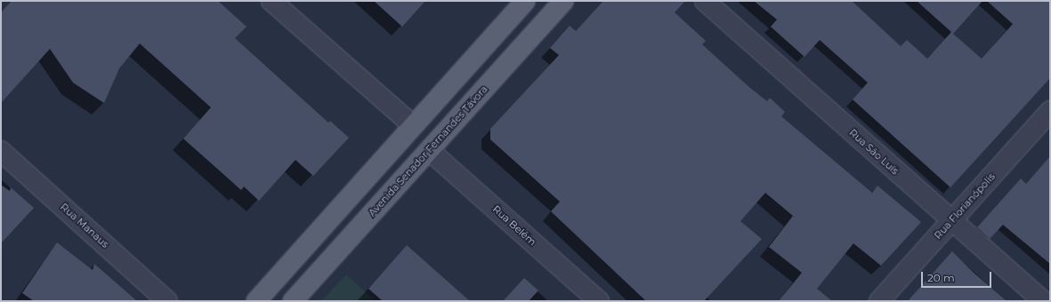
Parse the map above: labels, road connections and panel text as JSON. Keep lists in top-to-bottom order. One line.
{"streets":{"main road":["Avenida Senador Fernandes Távora"],"street":["Rua São Luís","Rua Florianópolis","Rua Manaus","Rua Belém"]},"crossings":[["Avenida Senador Fernandes Távora","Rua Belém"],["Rua São Luís","Rua Florianópolis"]],"scale_bar":"20 m"}
